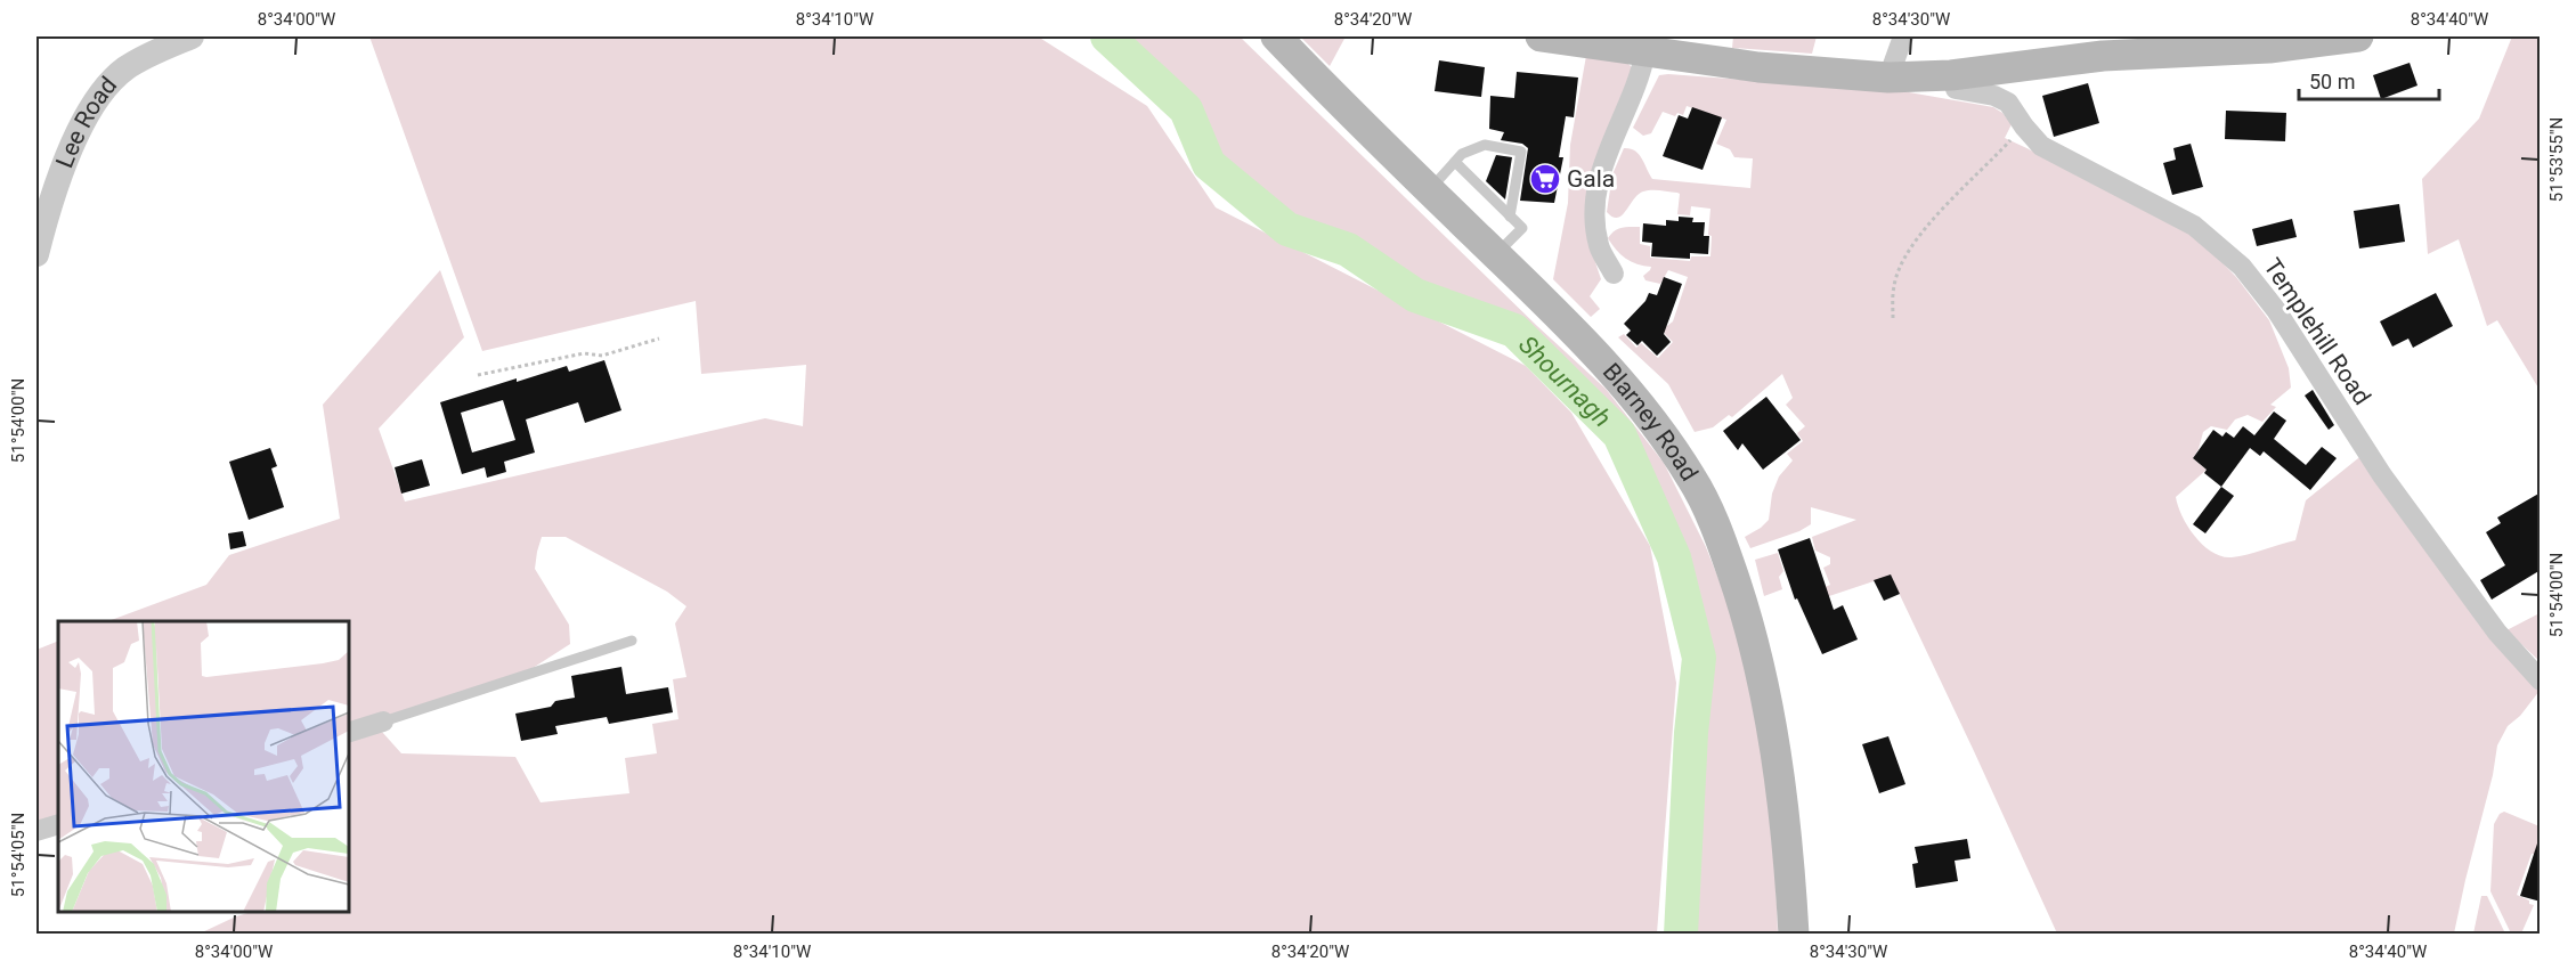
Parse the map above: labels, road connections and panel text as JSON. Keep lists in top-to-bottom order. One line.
{"streets":{"main road":["Blarney Road"],"street":["Lee Road","Templehill Road"]},"water":["Shournagh"],"places":{"supermarket":["Gala"]},"scale_bar":"50 m","coordinates":["8°34'00\"W","8°34'10\"W","8°34'20\"W","8°34'30\"W","8°34'40\"W","51°53'55\"N","51°54'00\"N","51°54'05\"N"]}
